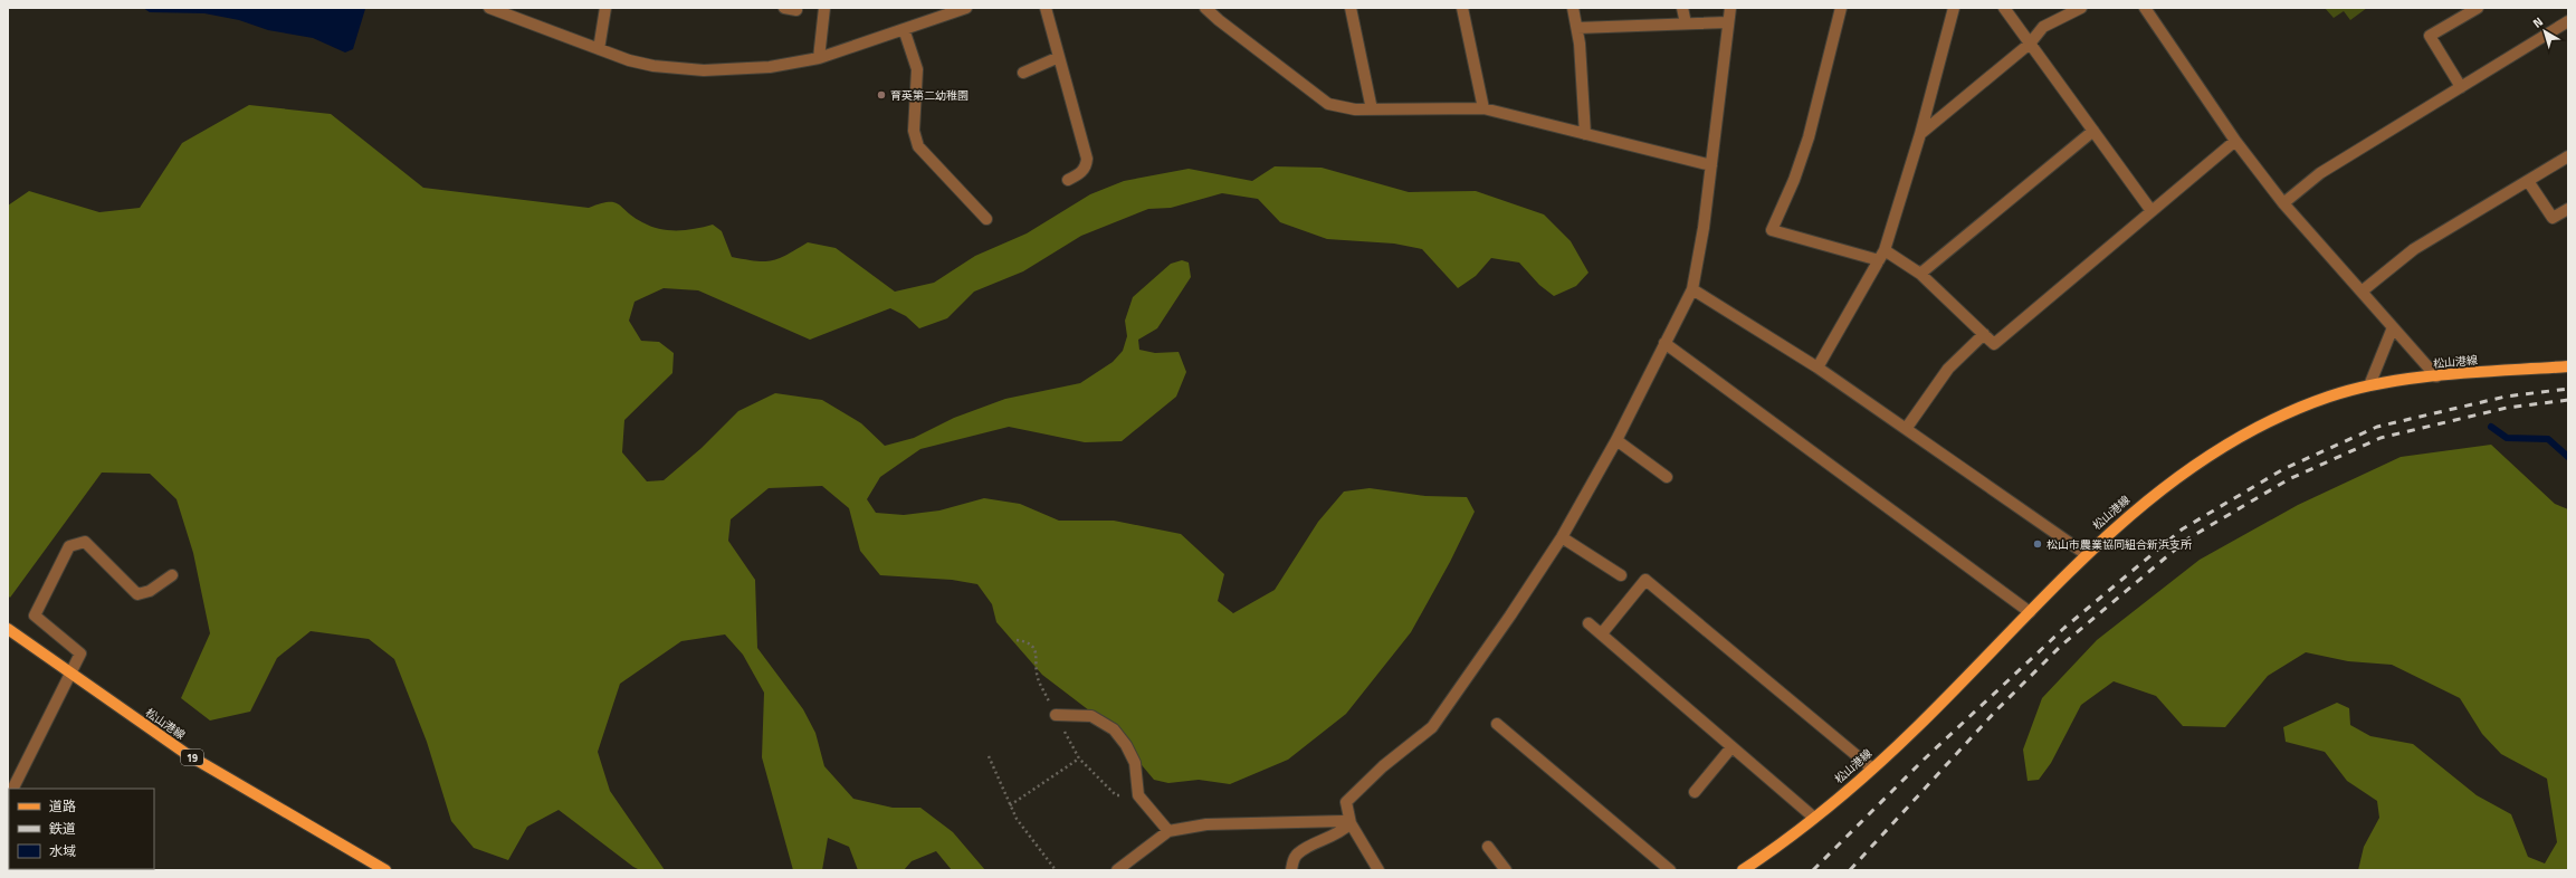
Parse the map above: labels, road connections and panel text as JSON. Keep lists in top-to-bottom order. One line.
{"streets":{"main road":["松山港線","19"]},"places":["育英第二幼稚園","松山市農業協同組合新浜支所"],"legend":["道路","鉄道","水域"],"north":"top left"}
